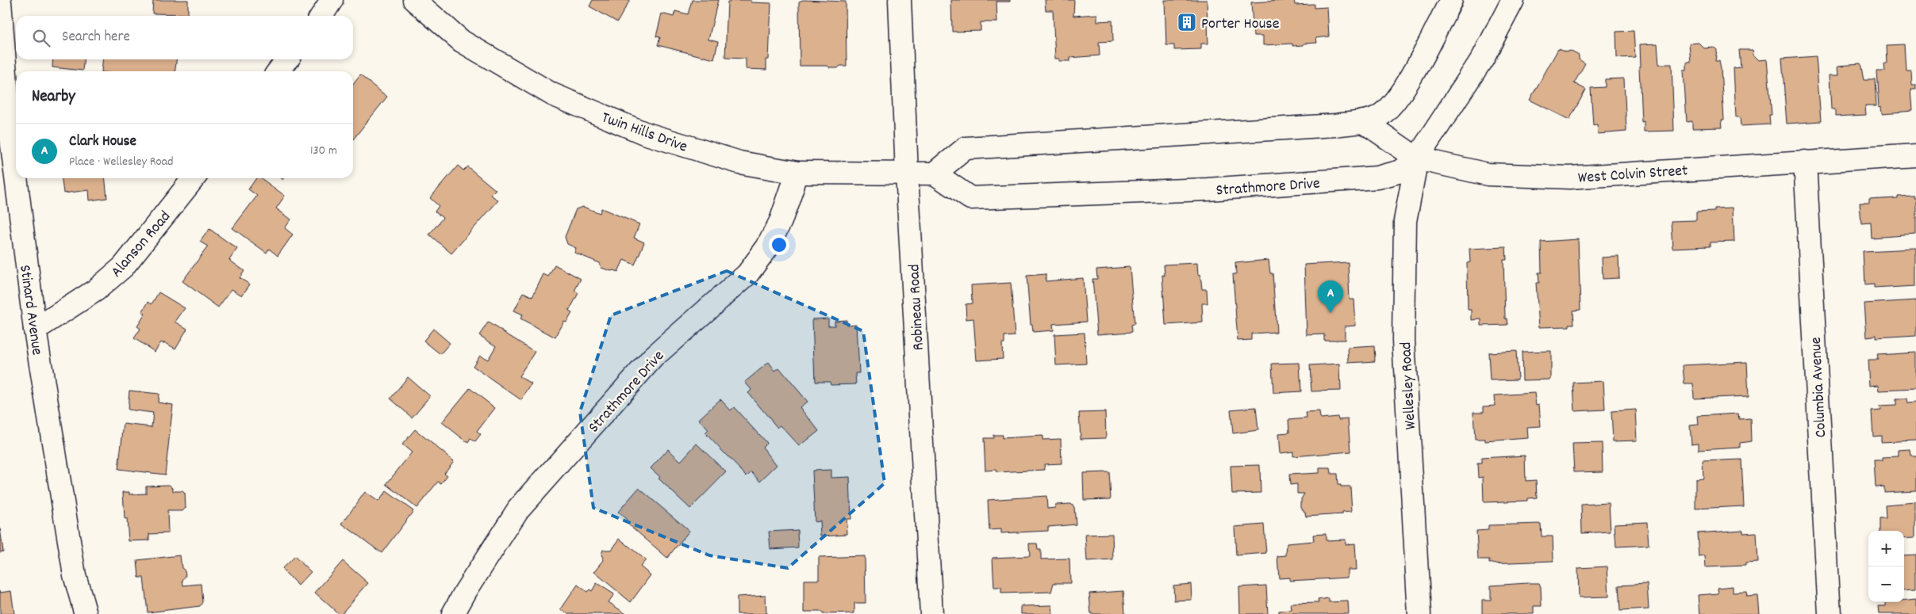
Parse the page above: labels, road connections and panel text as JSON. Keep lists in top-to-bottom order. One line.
{"streets":{"street":["Twin Hills Drive","West Colvin Street","Strathmore Drive","Alanson Road","Robineau Road","Stinard Avenue","Wellesley Road","Columbia Avenue"]},"crossings":[["Twin Hills Drive","Strathmore Drive"],["Twin Hills Drive","Robineau Road"],["West Colvin Street","Strathmore Drive"],["West Colvin Street","Wellesley Road"],["West Colvin Street","Columbia Avenue"],["Strathmore Drive","Wellesley Road"],["Alanson Road","Stinard Avenue"]],"places":{"building":["Porter House"]},"page":{"search":"Search here","heading":"Nearby","list":[{"mark":"A","name":"Clark House","note":"Place · Wellesley Road","value":"130 m"}],"pins":"A","map_buttons":["+","−"]}}
